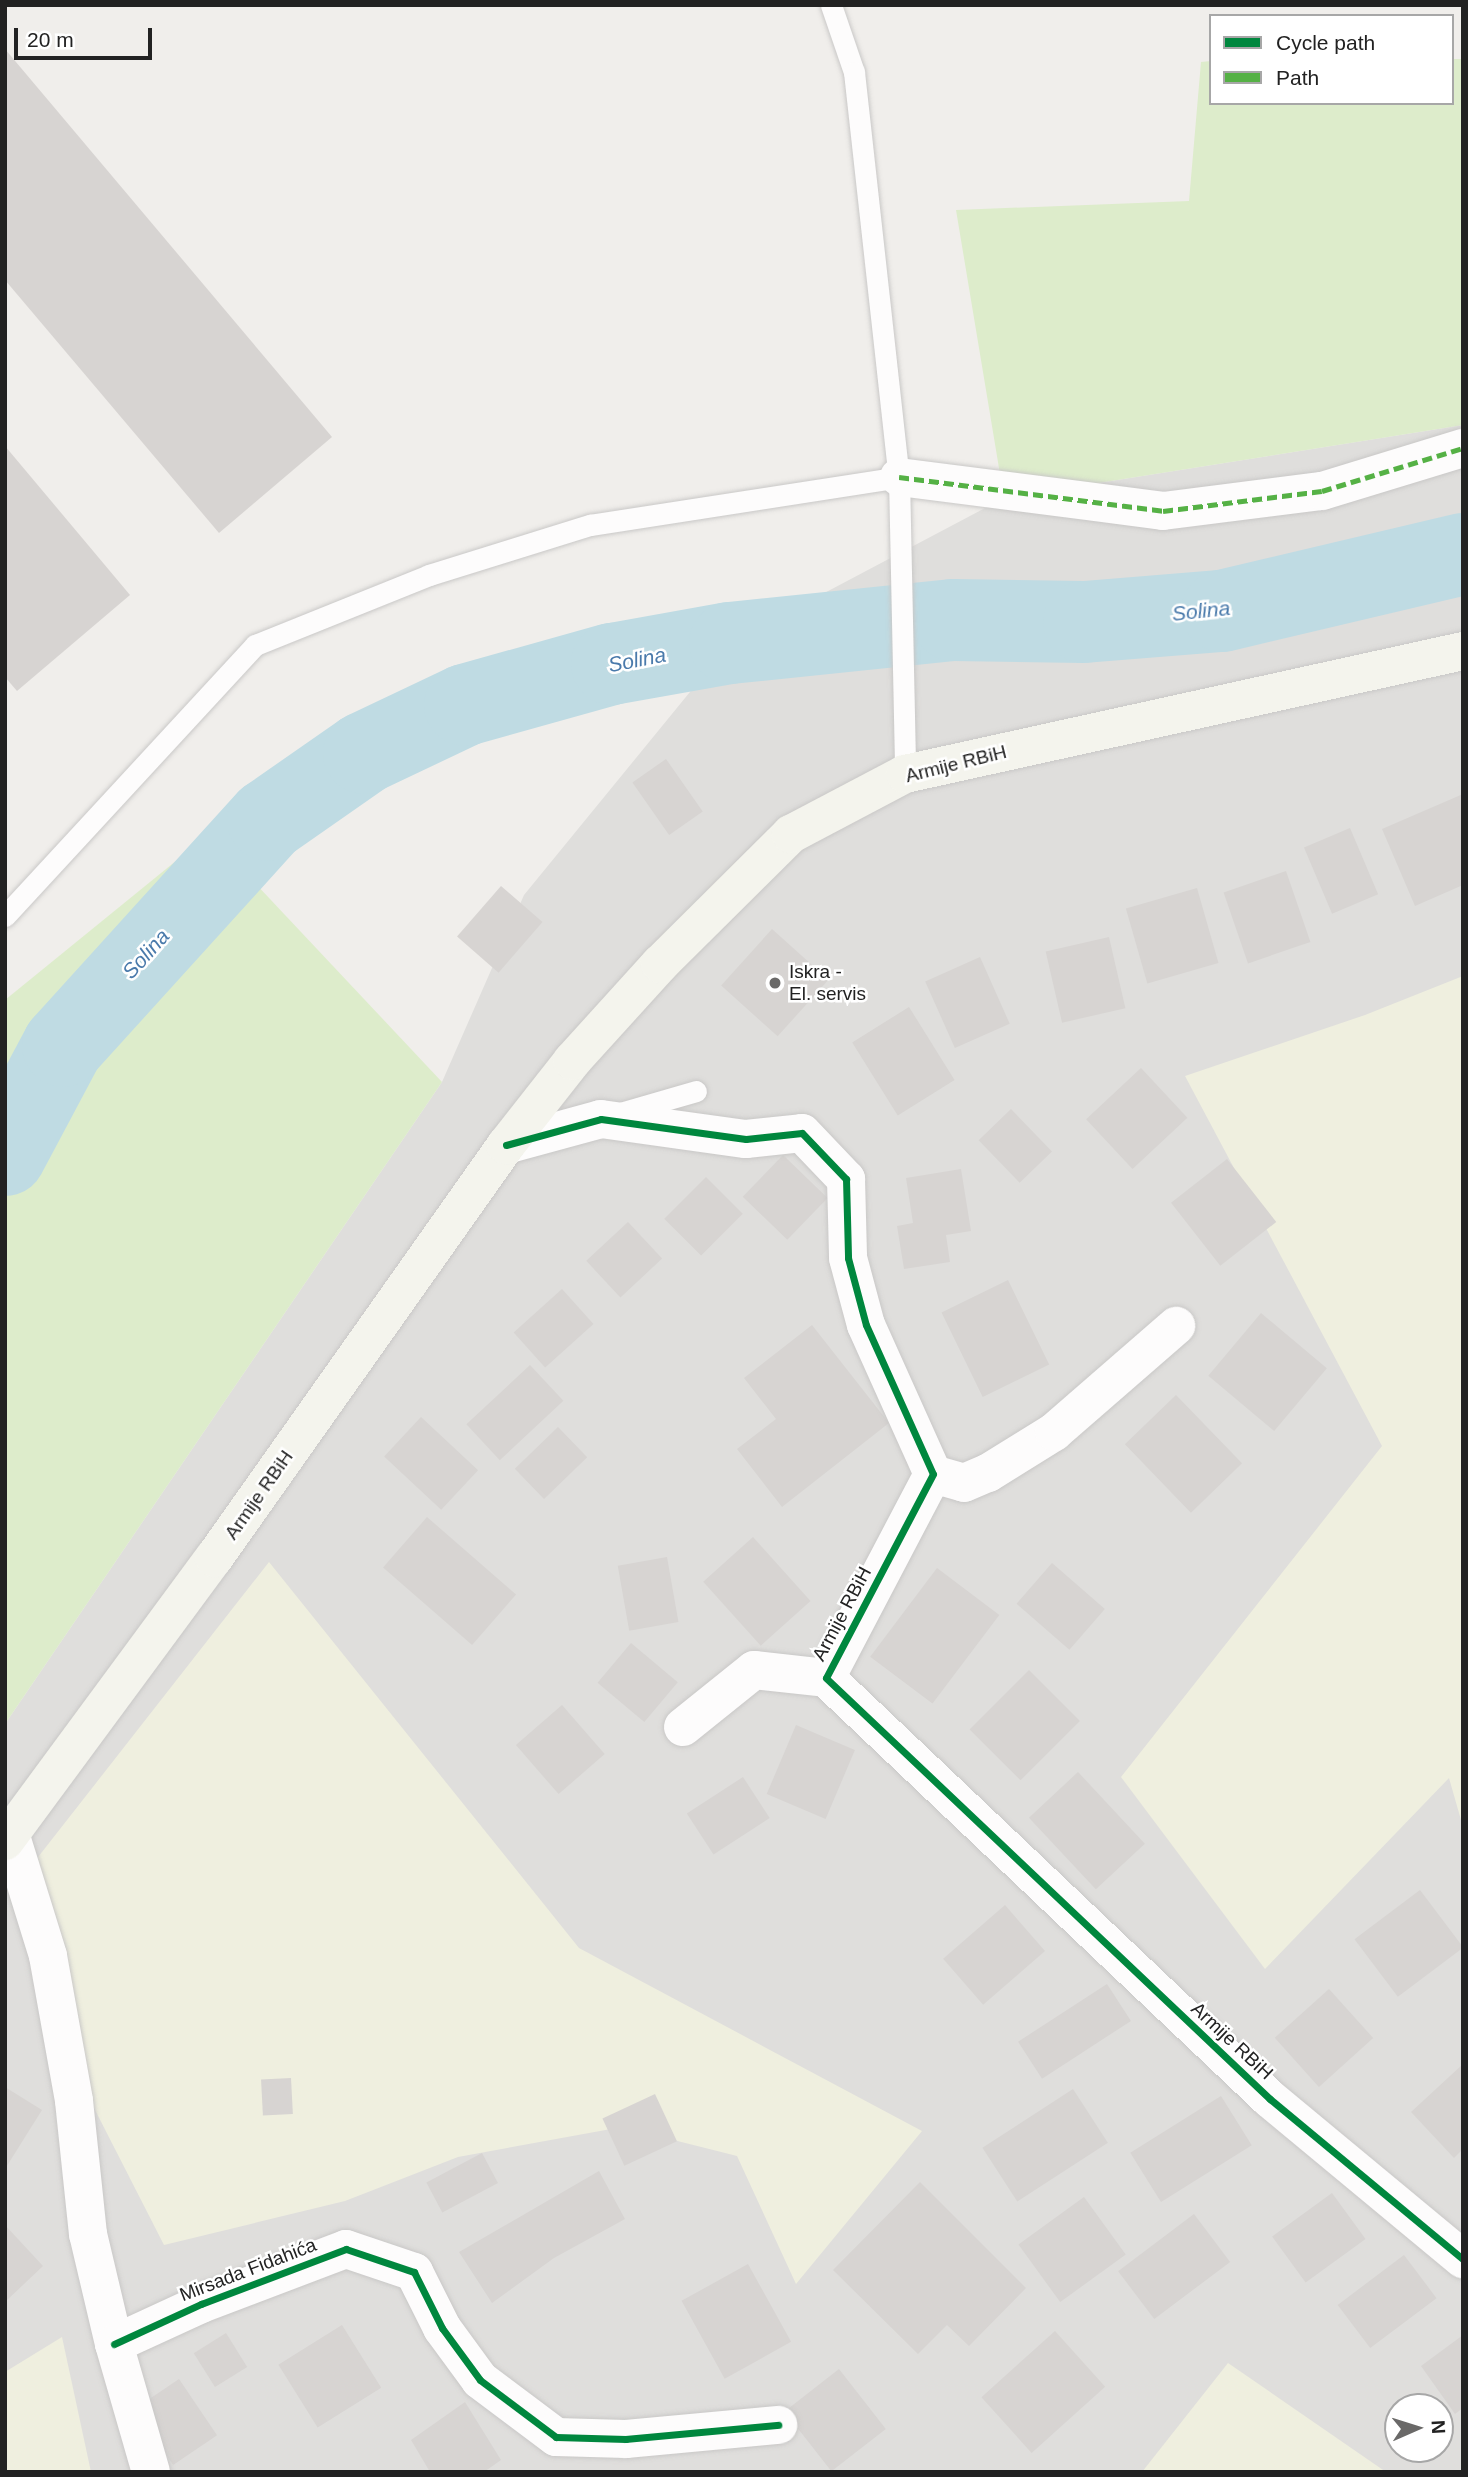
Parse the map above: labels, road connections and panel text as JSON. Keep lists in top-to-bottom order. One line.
{"streets":{"main road":["Armije RBiH"],"street":["Mirsada Fidahića"]},"water":["Solina"],"places":["Iskra - El. servis"],"legend":["Cycle path","Path"],"scale_bar":"20 m","north":"right"}
